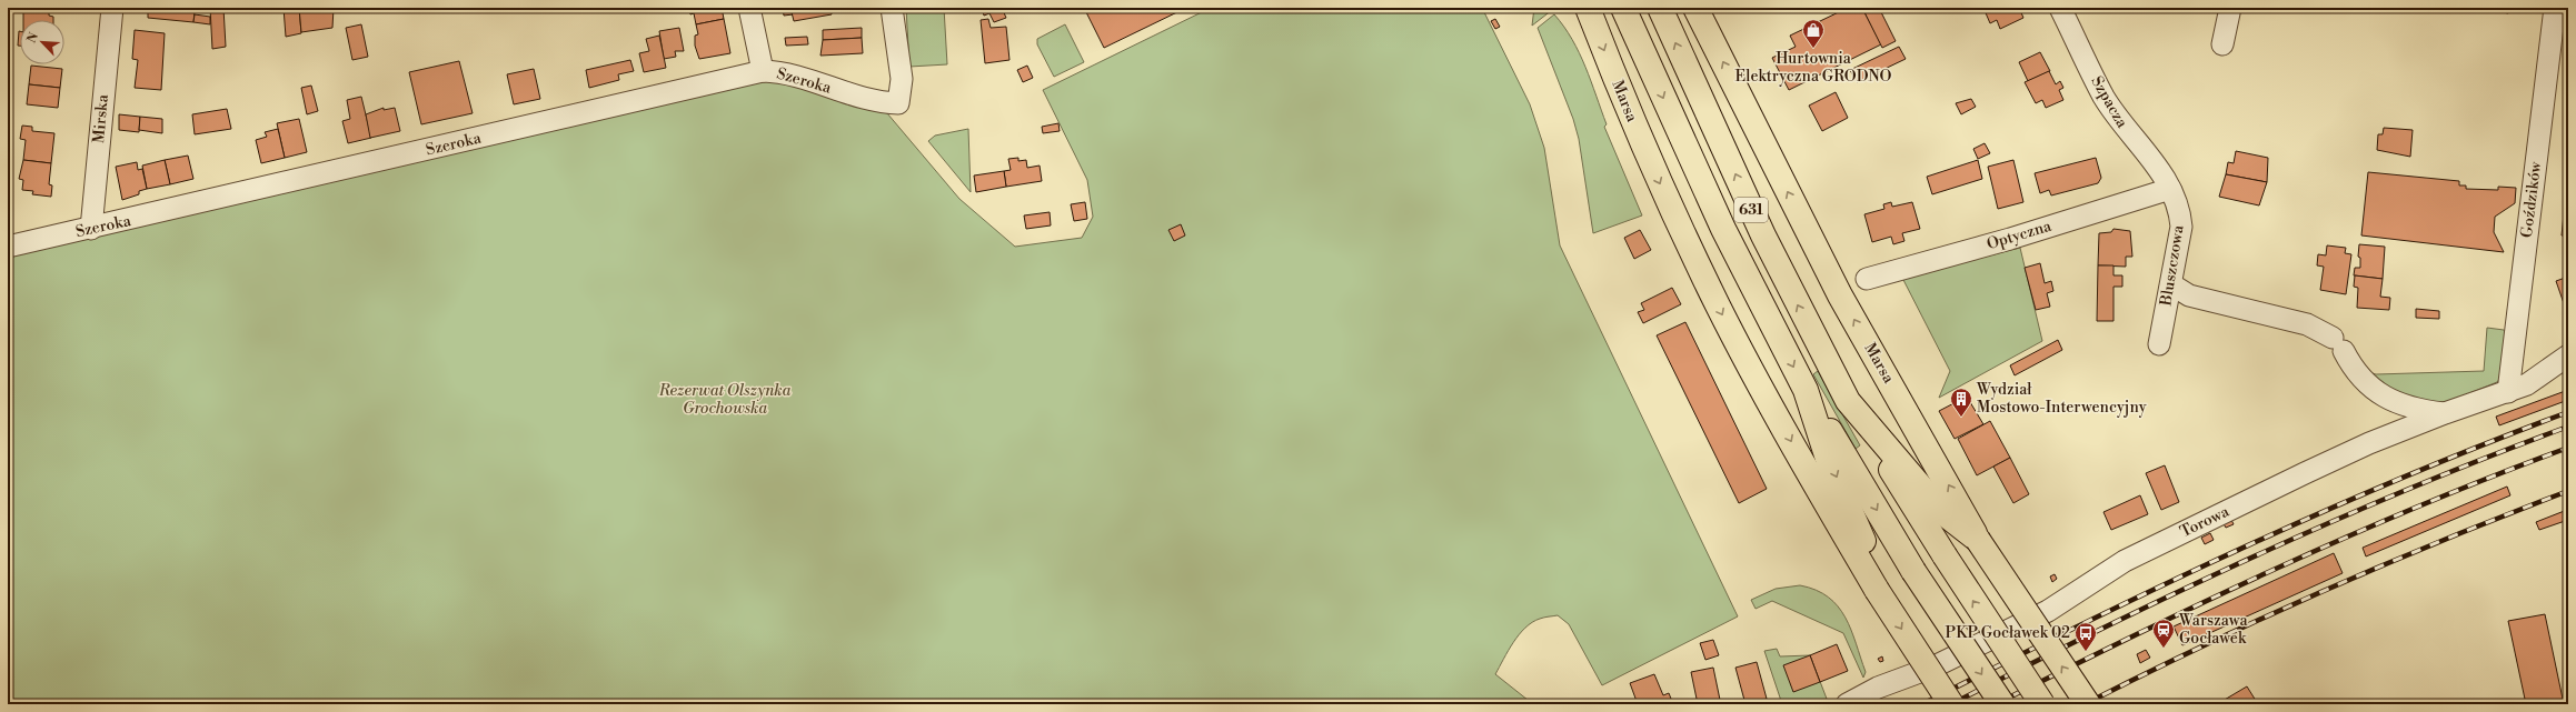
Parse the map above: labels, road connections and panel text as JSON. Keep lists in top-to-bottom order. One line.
{"streets":{"main road":["Marsa","631"],"street":["Szeroka","Szpacza","Mirska","Goździków","Optyczna","Bluszczowa","Torowa"]},"crossings":[["Szeroka","Mirska"],["Szpacza","Optyczna"],["Szpacza","Bluszczowa"],["Goździków","Torowa"],["Optyczna","Bluszczowa"]],"parks":["Rezerwat Olszynka Grochowska"],"places":{"shop":["Hurtownia Elektryczna GRODNO"],"building":["Wydział Mostowo-Interwencyjny"],"station":["Warszawa Gocławek"],"bus stop":["PKP Gocławek 02"]},"north":"top left"}
